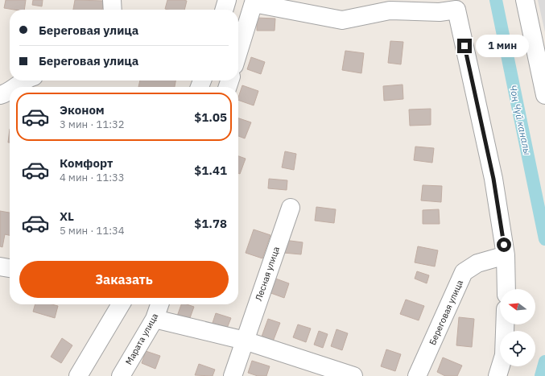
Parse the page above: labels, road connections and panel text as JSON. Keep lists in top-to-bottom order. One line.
{"streets":{"street":["Лесная улица","Береговая улица","Марата улица"]},"water":["Чоң Чүй каналы"],"north":"left","page":{"banner":["Береговая улица","Береговая улица"],"bubble":"1 мин","list":[{"name":"Эконом","note":"3 мин · 11:32","value":"$1.05"},{"name":"Комфорт","note":"4 мин · 11:33","value":"$1.41"},{"name":"XL","note":"5 мин · 11:34","value":"$1.78"}],"buttons":"Заказать"}}
